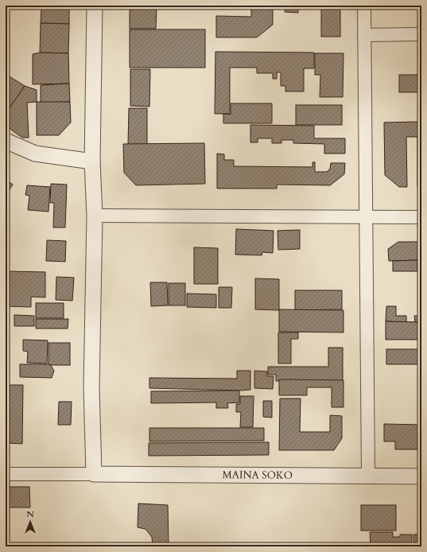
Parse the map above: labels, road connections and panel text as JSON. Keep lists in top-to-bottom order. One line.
{"streets":{"street":["MAINA SOKO"]},"north":"top"}
